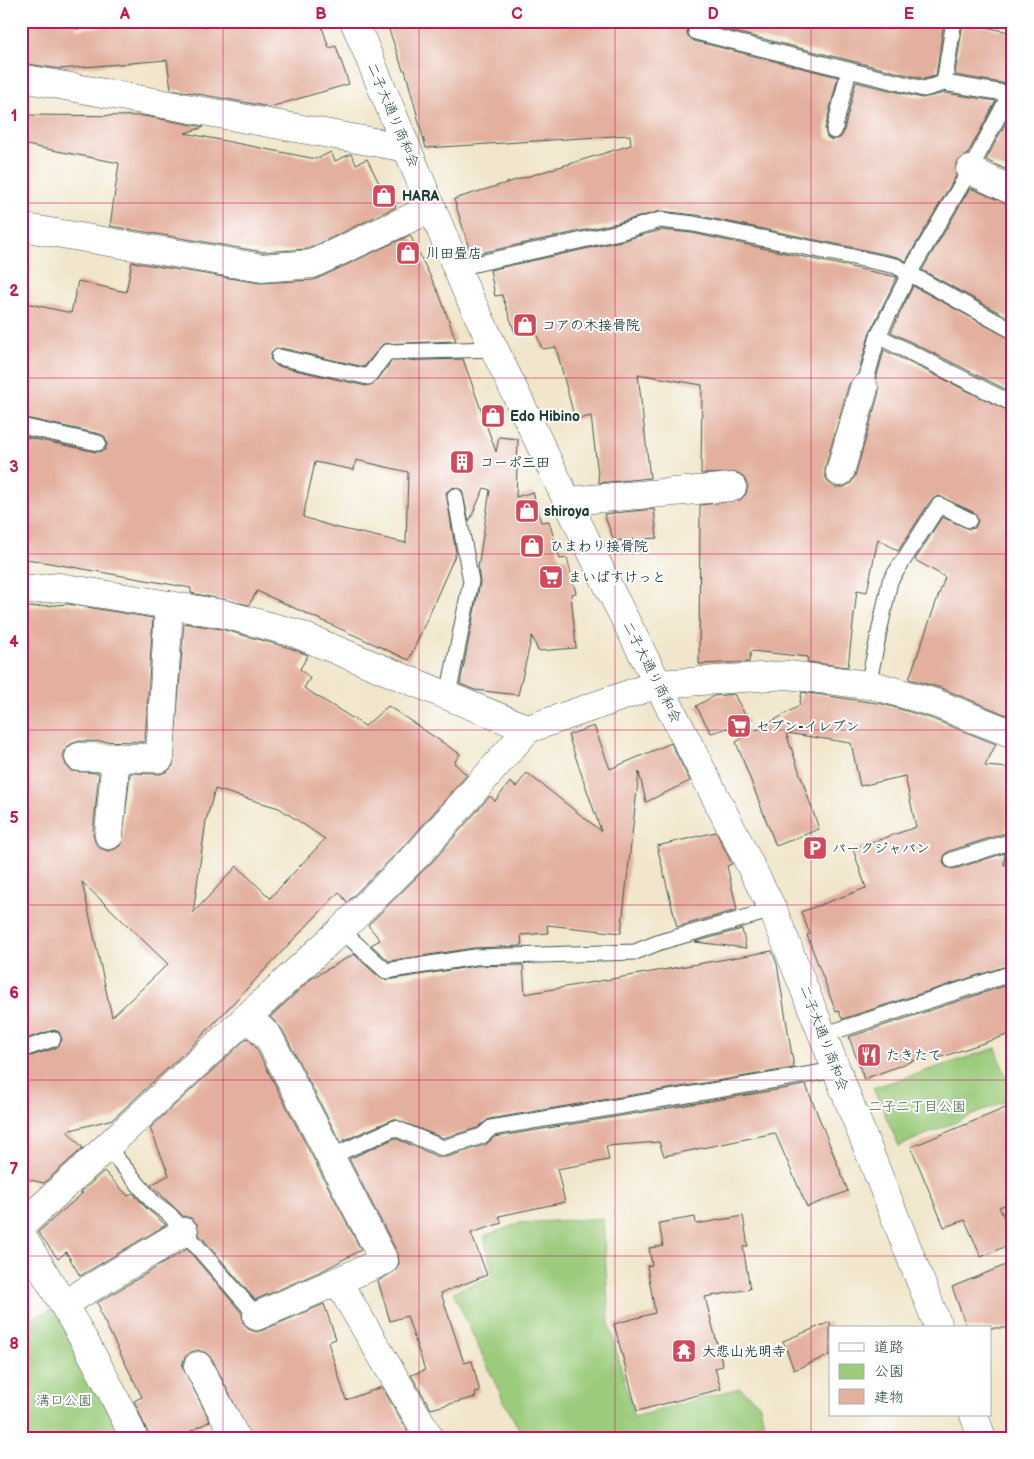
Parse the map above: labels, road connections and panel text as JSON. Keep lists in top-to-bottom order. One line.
{"streets":{"street":["二子大通り商和会"]},"parks":["二子二丁目公園","溝口公園"],"places":{"shop":["HARA","川田畳店","コアの木接骨院","Edo Hibino","shiroya","ひまわり接骨院"],"building":["コーポ三田"],"supermarket":["まいばすけっと","セブン-イレブン"],"parking":["パークジャパン"],"restaurant":["たきたて"],"temple":["大悲山光明寺"]},"legend":["道路","公園","建物"],"grid":{"columns":["A","B","C","D","E"],"rows":["1","2","3","4","5","6","7","8"]}}
